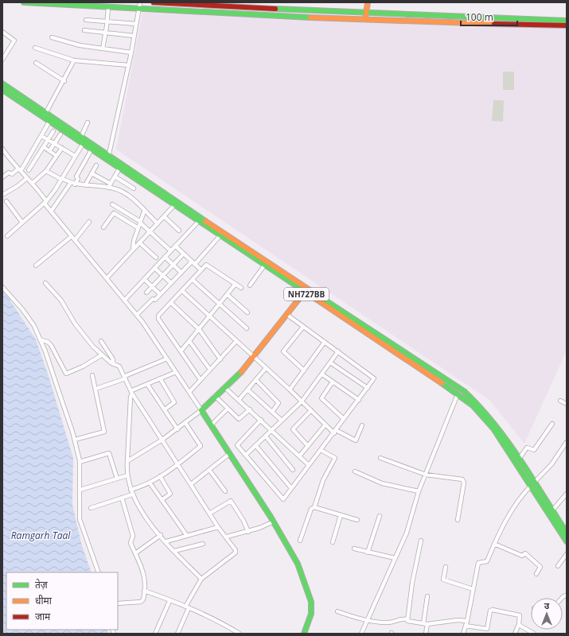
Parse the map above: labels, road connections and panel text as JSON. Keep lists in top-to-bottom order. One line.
{"streets":{"main road":["NH727BB"]},"water":["Ramgarh Taal"],"legend":["तेज़","धीमा","जाम"],"scale_bar":"100 m","north":"top"}
